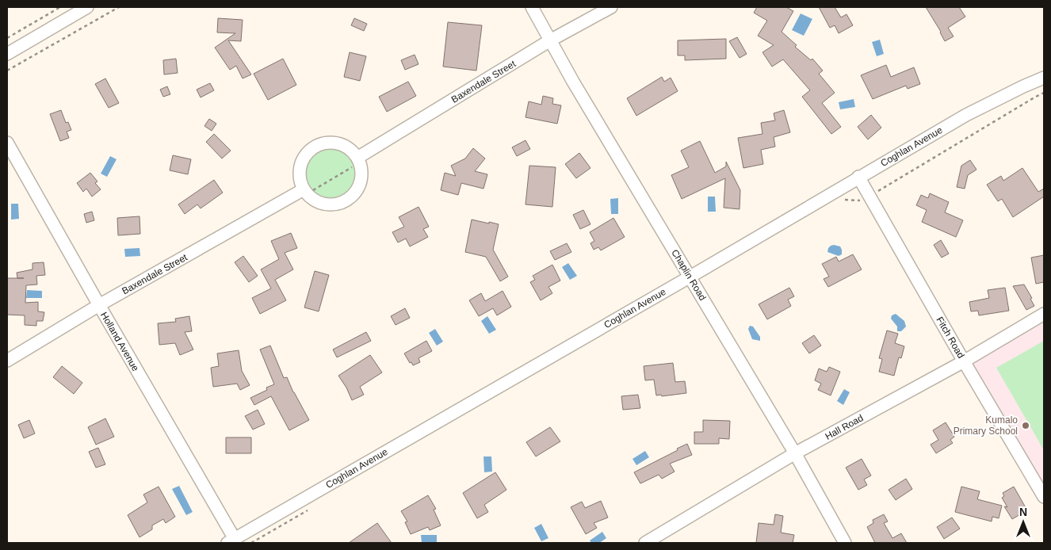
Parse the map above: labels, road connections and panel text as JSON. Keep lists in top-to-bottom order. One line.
{"streets":{"street":["Baxendale Street","Coghlan Avenue","Chaplin Road","Fitch Road","Holland Avenue","Hall Road"]},"crossings":[["Baxendale Street","Chaplin Road"],["Baxendale Street","Holland Avenue"],["Coghlan Avenue","Chaplin Road"],["Coghlan Avenue","Fitch Road"],["Coghlan Avenue","Holland Avenue"],["Chaplin Road","Hall Road"],["Fitch Road","Hall Road"]],"places":["Kumalo Primary School"],"north":"top"}
